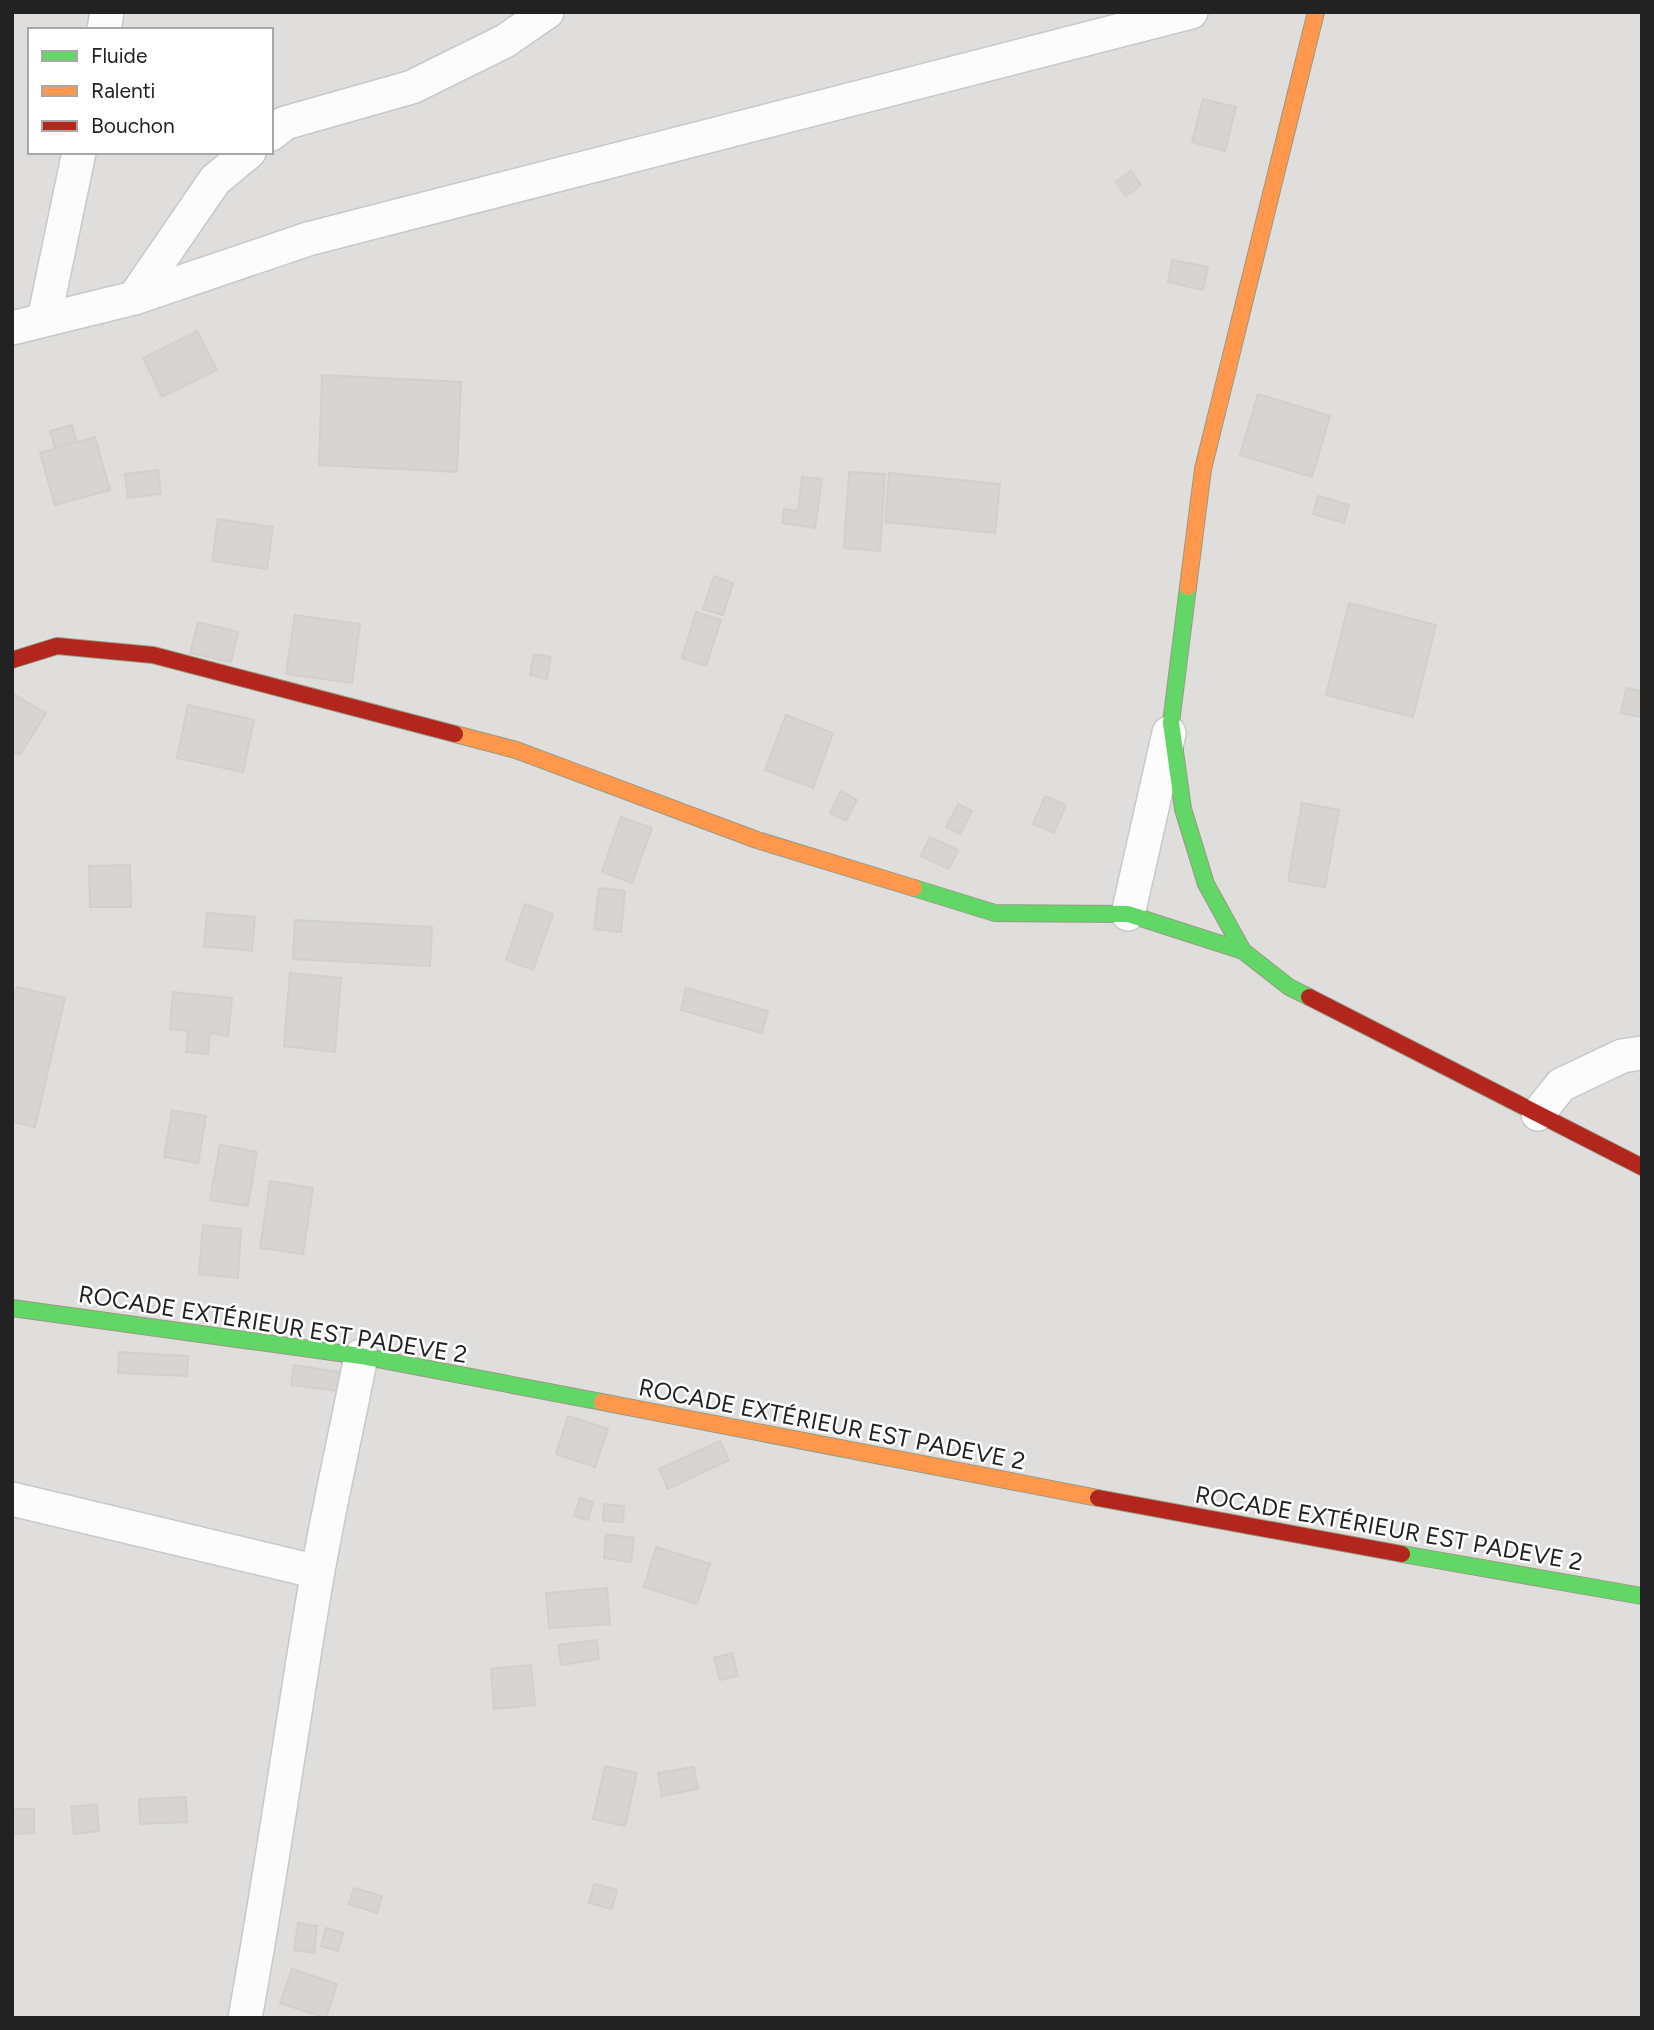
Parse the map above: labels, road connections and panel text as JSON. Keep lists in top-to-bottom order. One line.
{"streets":{"street":["ROCADE EXTÉRIEUR EST PADEVE 2"]},"legend":["Fluide","Ralenti","Bouchon"]}
